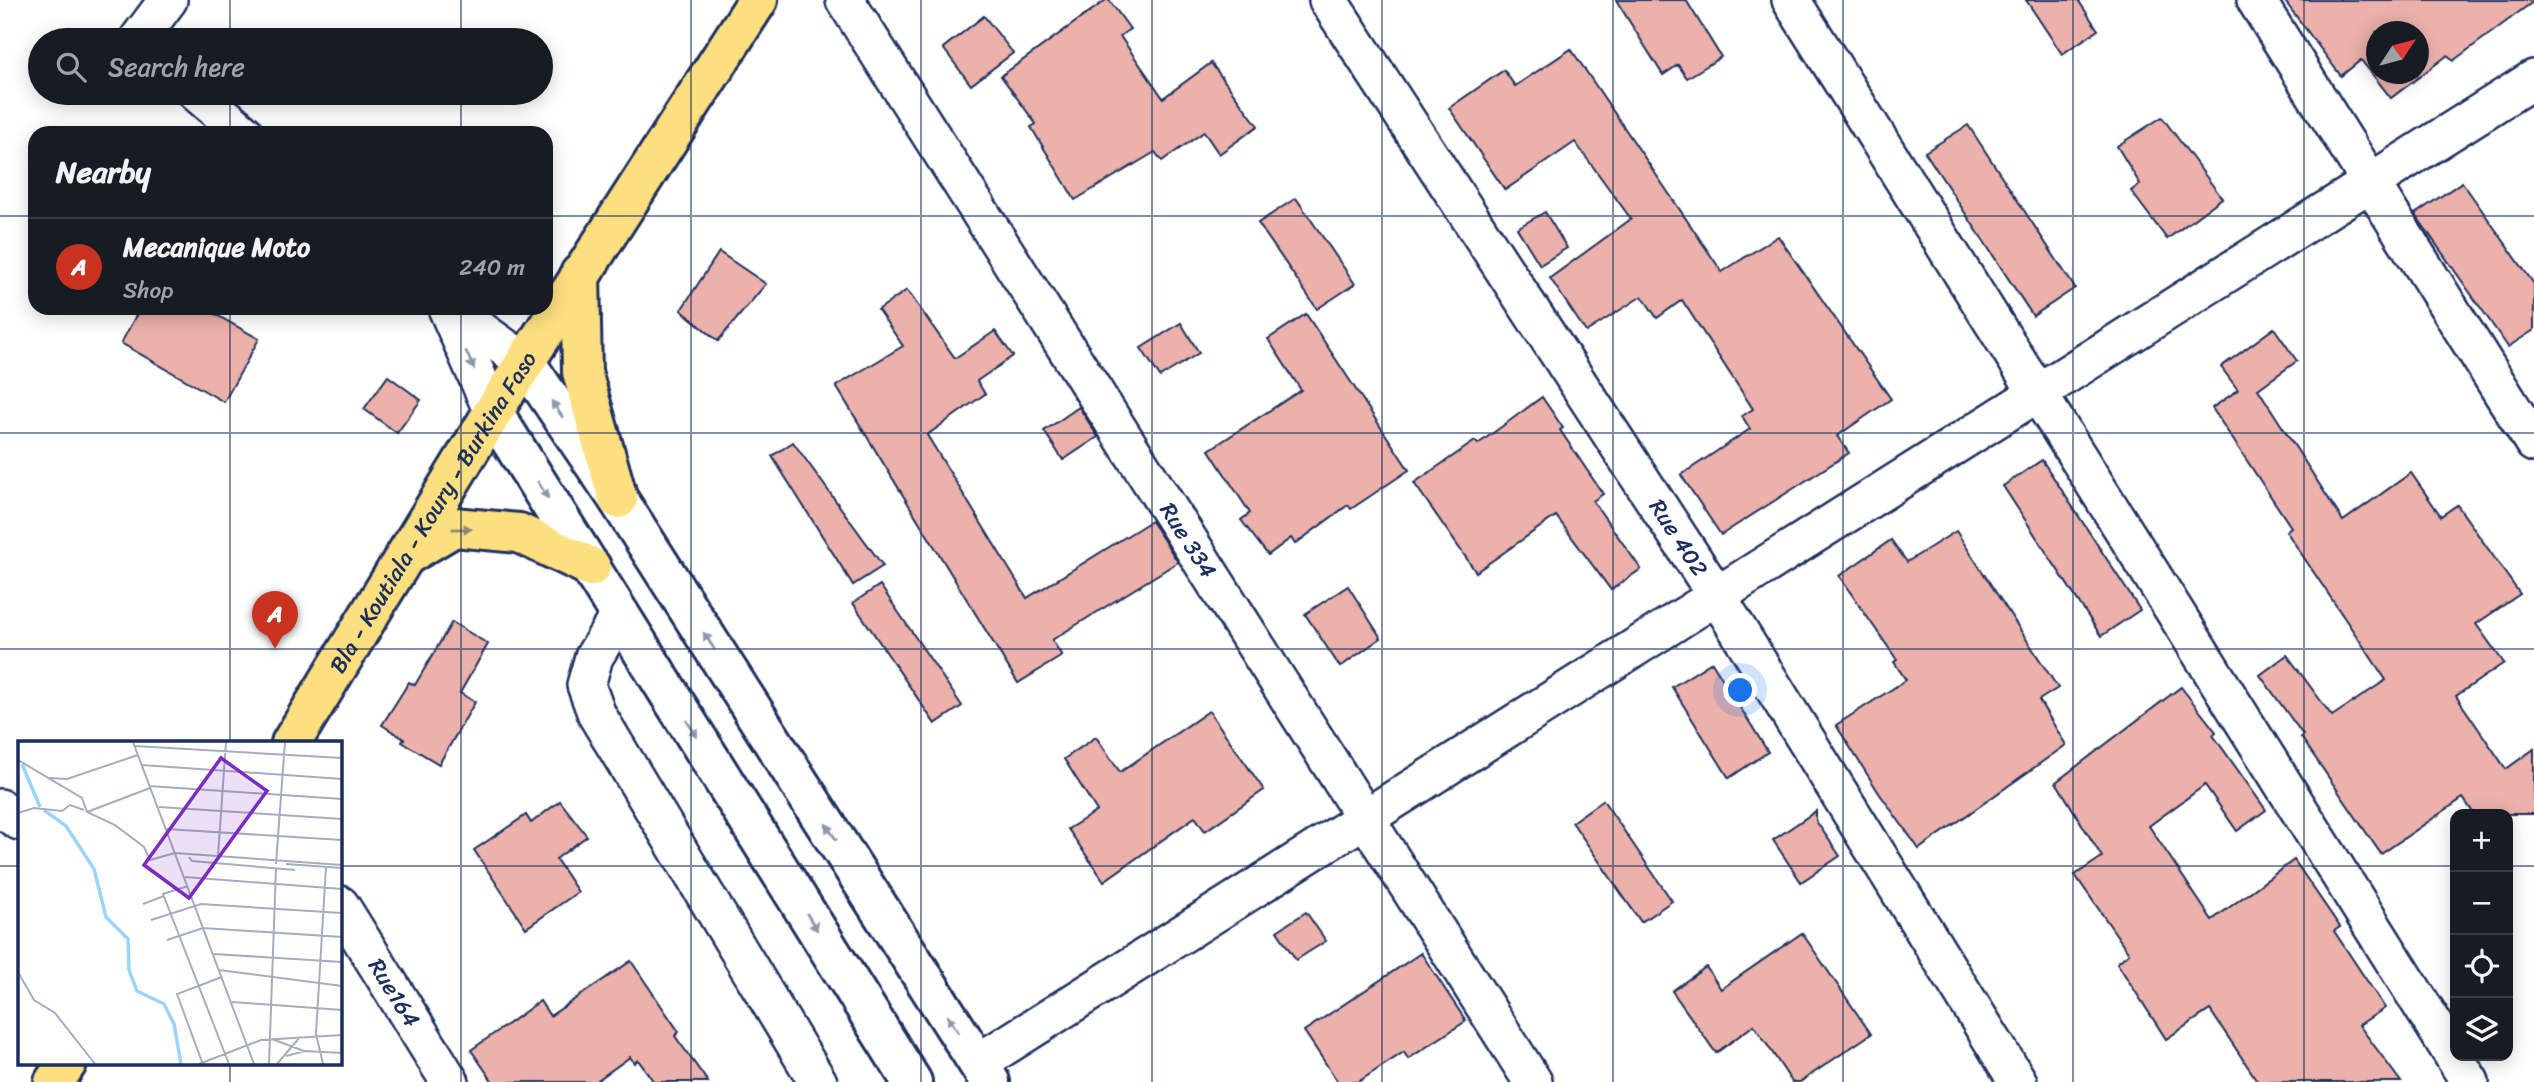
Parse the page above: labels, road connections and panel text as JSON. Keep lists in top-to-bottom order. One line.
{"streets":{"main road":["Bla - Koutiala - Koury - Burkina Faso"],"street":["Rue 402","Rue 334","Rue164"]},"north":"top right","page":{"search":"Search here","heading":"Nearby","list":[{"mark":"A","name":"Mecanique Moto","note":"Shop","value":"240 m"}],"pins":"A","map_buttons":["+","−"]}}
